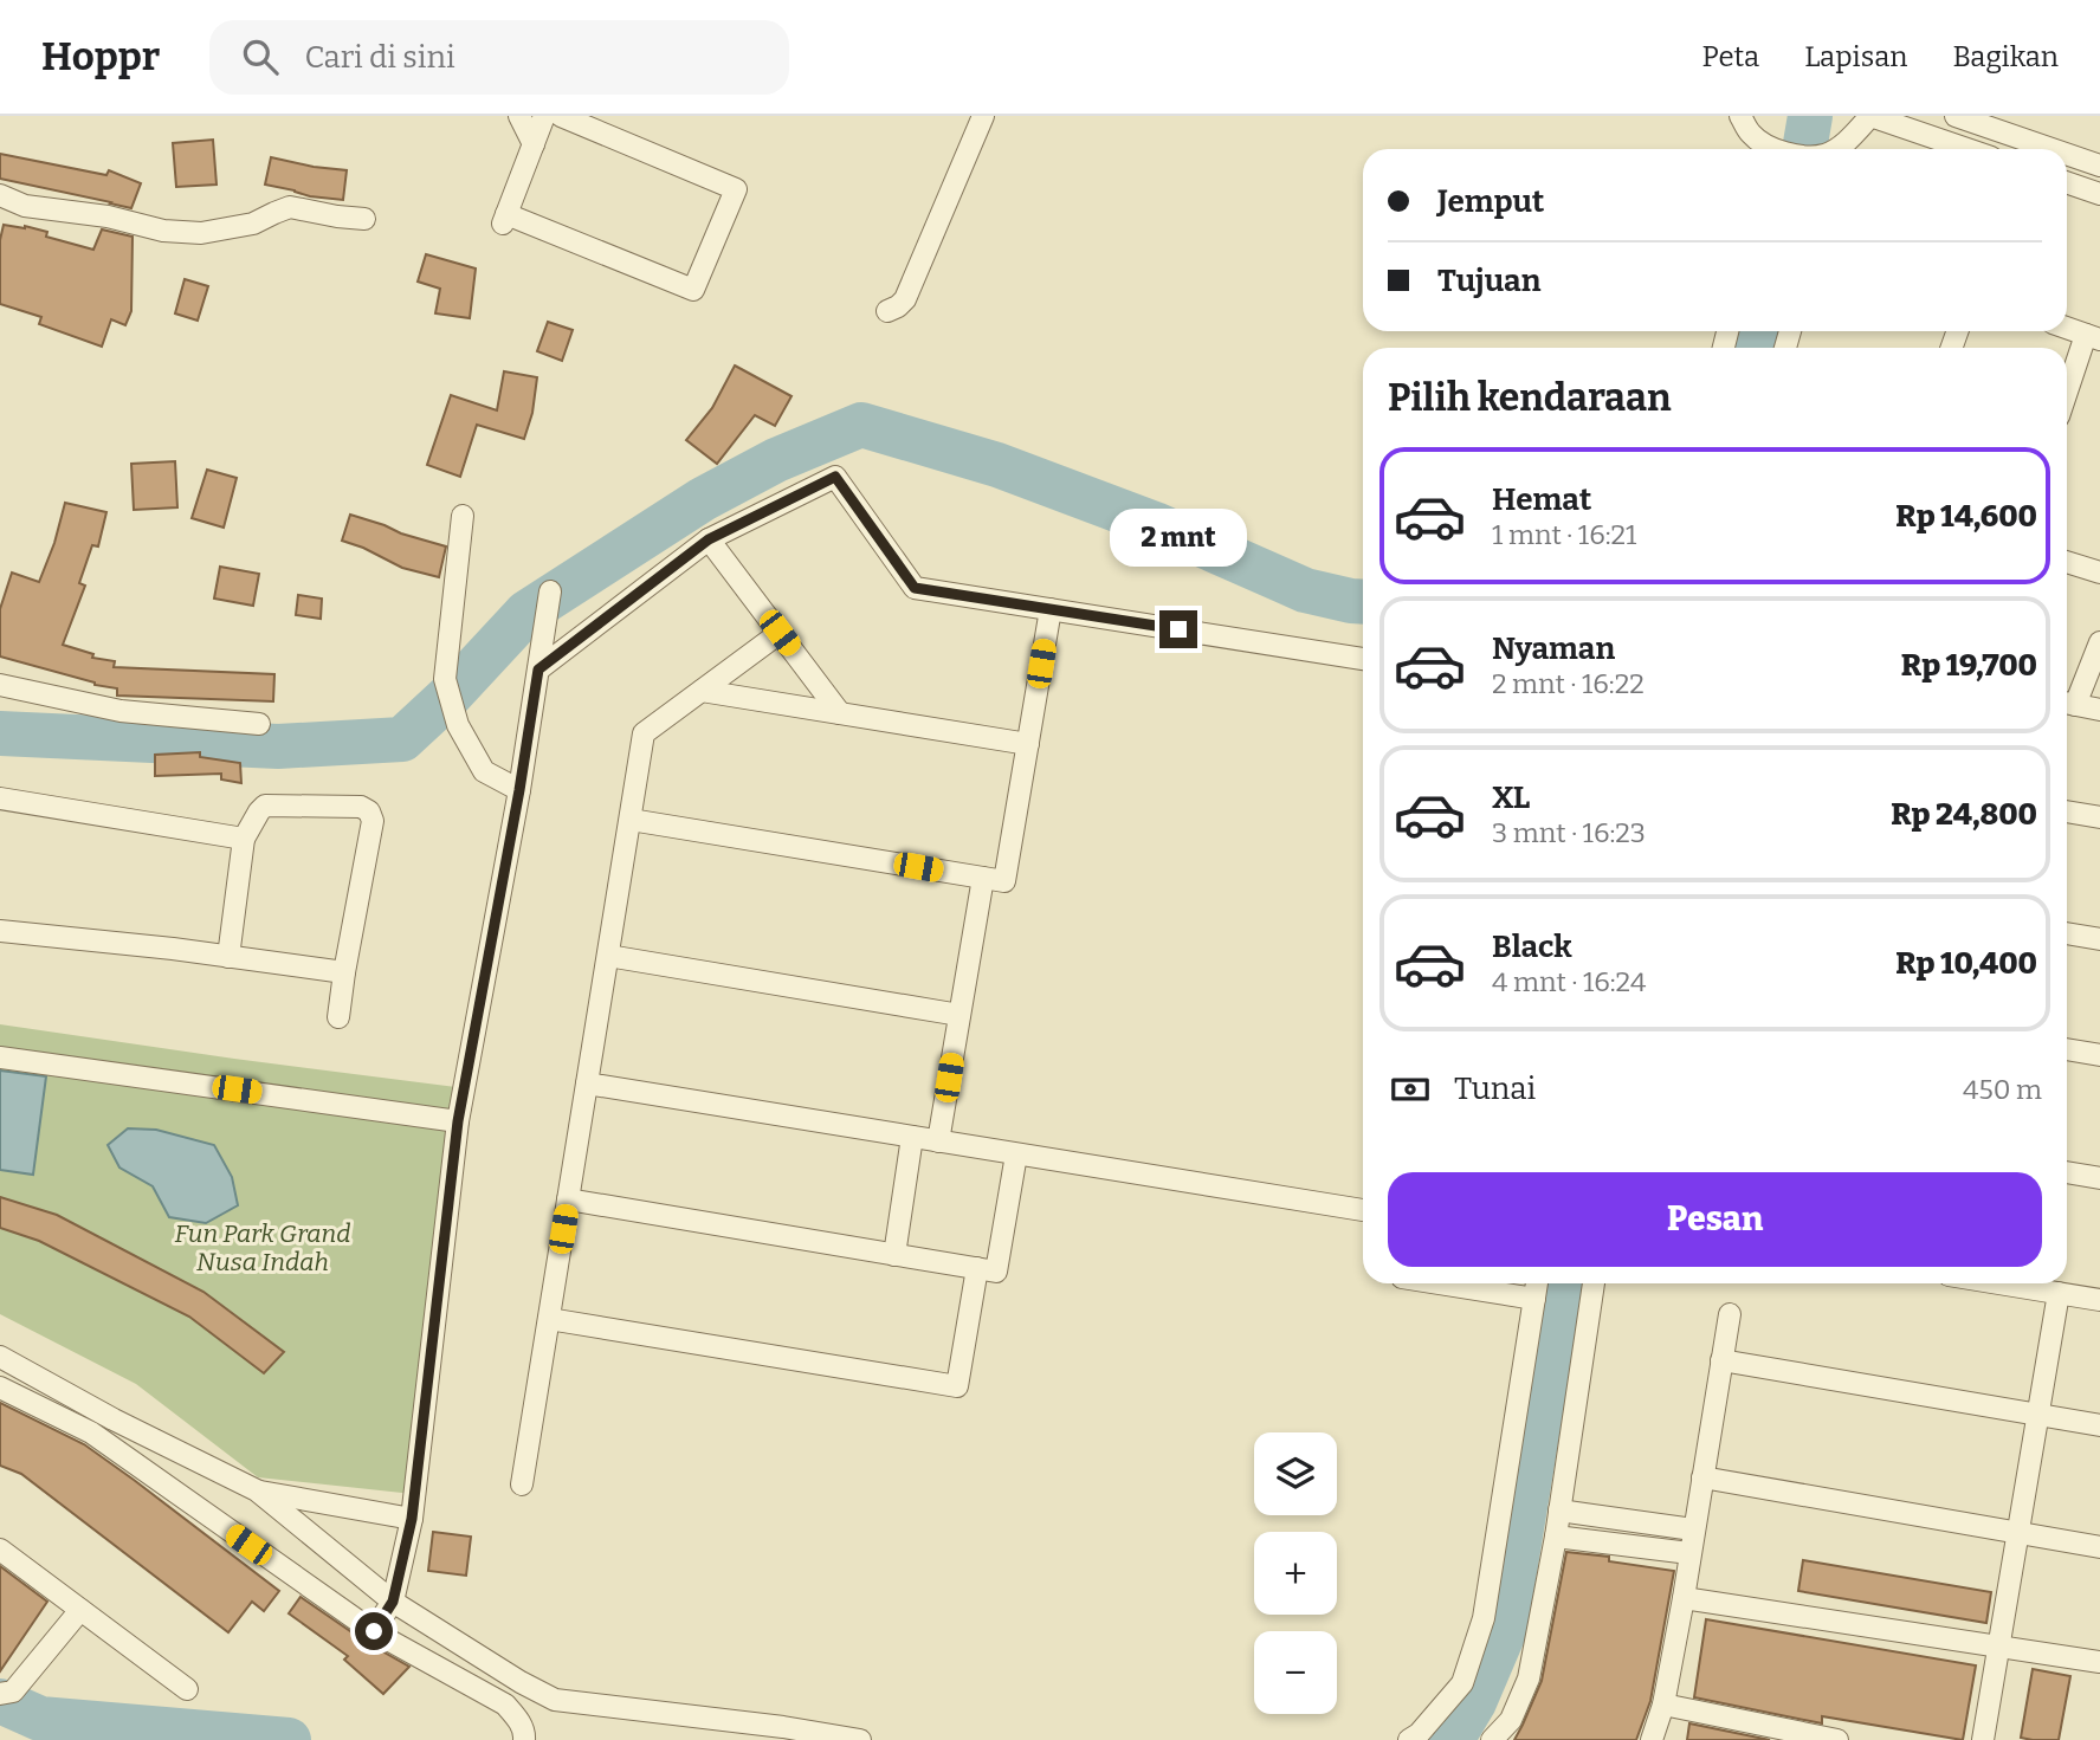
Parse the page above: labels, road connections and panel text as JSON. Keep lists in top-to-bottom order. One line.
{"parks":["Fun Park Grand Nusa Indah"],"page":{"header":"Hoppr","search":"Cari di sini","nav":["Peta","Lapisan","Bagikan"],"banner":["Jemput","Tujuan"],"heading":"Pilih kendaraan","list":[{"name":"Hemat","note":"1 mnt · 16:21","value":"Rp 14,600"},{"name":"Nyaman","note":"2 mnt · 16:22","value":"Rp 19,700"},{"name":"XL","note":"3 mnt · 16:23","value":"Rp 24,800"},{"name":"Black","note":"4 mnt · 16:24","value":"Rp 10,400"}],"bubble":"2 mnt","pay":["Tunai","450 m"],"buttons":"Pesan","map_buttons":["+","−"]}}
